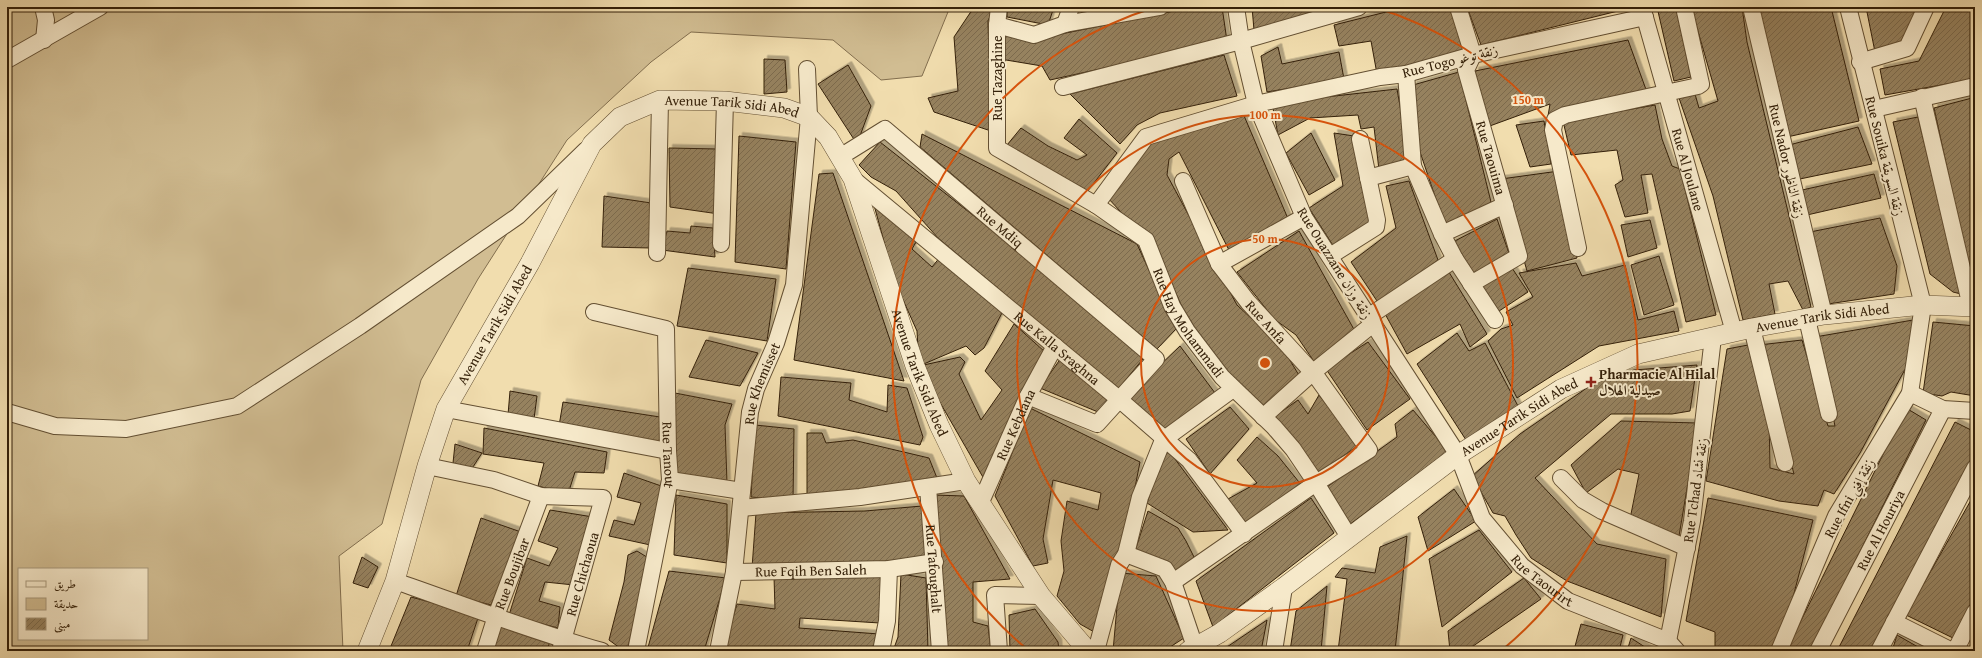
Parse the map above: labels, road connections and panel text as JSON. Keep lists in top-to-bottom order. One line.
{"streets":{"street":["Rue Togo زنقة توغو","Rue Tazaghine","Avenue Tarik Sidi Abed","Rue Souika زنقة السويقة","Rue Taouima","Rue Nador زنقة الناظور","Rue Al Joulane","Rue Mdiq","Rue Ouazzane زنقة وزان","Rue Hay Mohammadi","Rue Anfa","Rue Kalla Sraghna","Rue Khemisset","Rue Kebdana","Rue Tanout","Rue Tchad زنقة نشاد","Rue Ifni زنقة إفني","Rue Al Houriya","Rue Tafoughalt","Rue Fqih Ben Saleh","Rue Boujibar","Rue Chichaoua","Rue Taourirt"]},"crossings":[["Rue Togo زنقة توغو","Rue Taouima"],["Rue Togo زنقة توغو","Rue Al Joulane"],["Rue Togo زنقة توغو","Rue Ouazzane زنقة وزان"],["Rue Togo زنقة توغو","Rue Hay Mohammadi"],["Rue Tazaghine","Rue Hay Mohammadi"],["Avenue Tarik Sidi Abed","Rue Souika زنقة السويقة"],["Avenue Tarik Sidi Abed","Rue Nador زنقة الناظور"],["Avenue Tarik Sidi Abed","Rue Al Joulane"],["Avenue Tarik Sidi Abed","Rue Mdiq"],["Avenue Tarik Sidi Abed","Rue Ouazzane زنقة وزان"],["Avenue Tarik Sidi Abed","Rue Hay Mohammadi"],["Avenue Tarik Sidi Abed","Rue Kalla Sraghna"],["Avenue Tarik Sidi Abed","Rue Khemisset"],["Avenue Tarik Sidi Abed","Rue Kebdana"],["Avenue Tarik Sidi Abed","Rue Tchad زنقة نشاد"],["Avenue Tarik Sidi Abed","Rue Taourirt"],["Rue Mdiq","Rue Kalla Sraghna"],["Rue Ouazzane زنقة وزان","Rue Taourirt"],["Rue Hay Mohammadi","Rue Anfa"],["Rue Kalla Sraghna","Rue Kebdana"],["Rue Khemisset","Rue Fqih Ben Saleh"],["Rue Tchad زنقة نشاد","Rue Taourirt"],["Rue Tafoughalt","Rue Fqih Ben Saleh"],["Rue Boujibar","Rue Chichaoua"]],"places":{"health":["Pharmacie Al Hilal صيدلية الهلال"]},"legend":["طريق","حديقة","مبنى"],"rings":["150 m","100 m","50 m"]}
